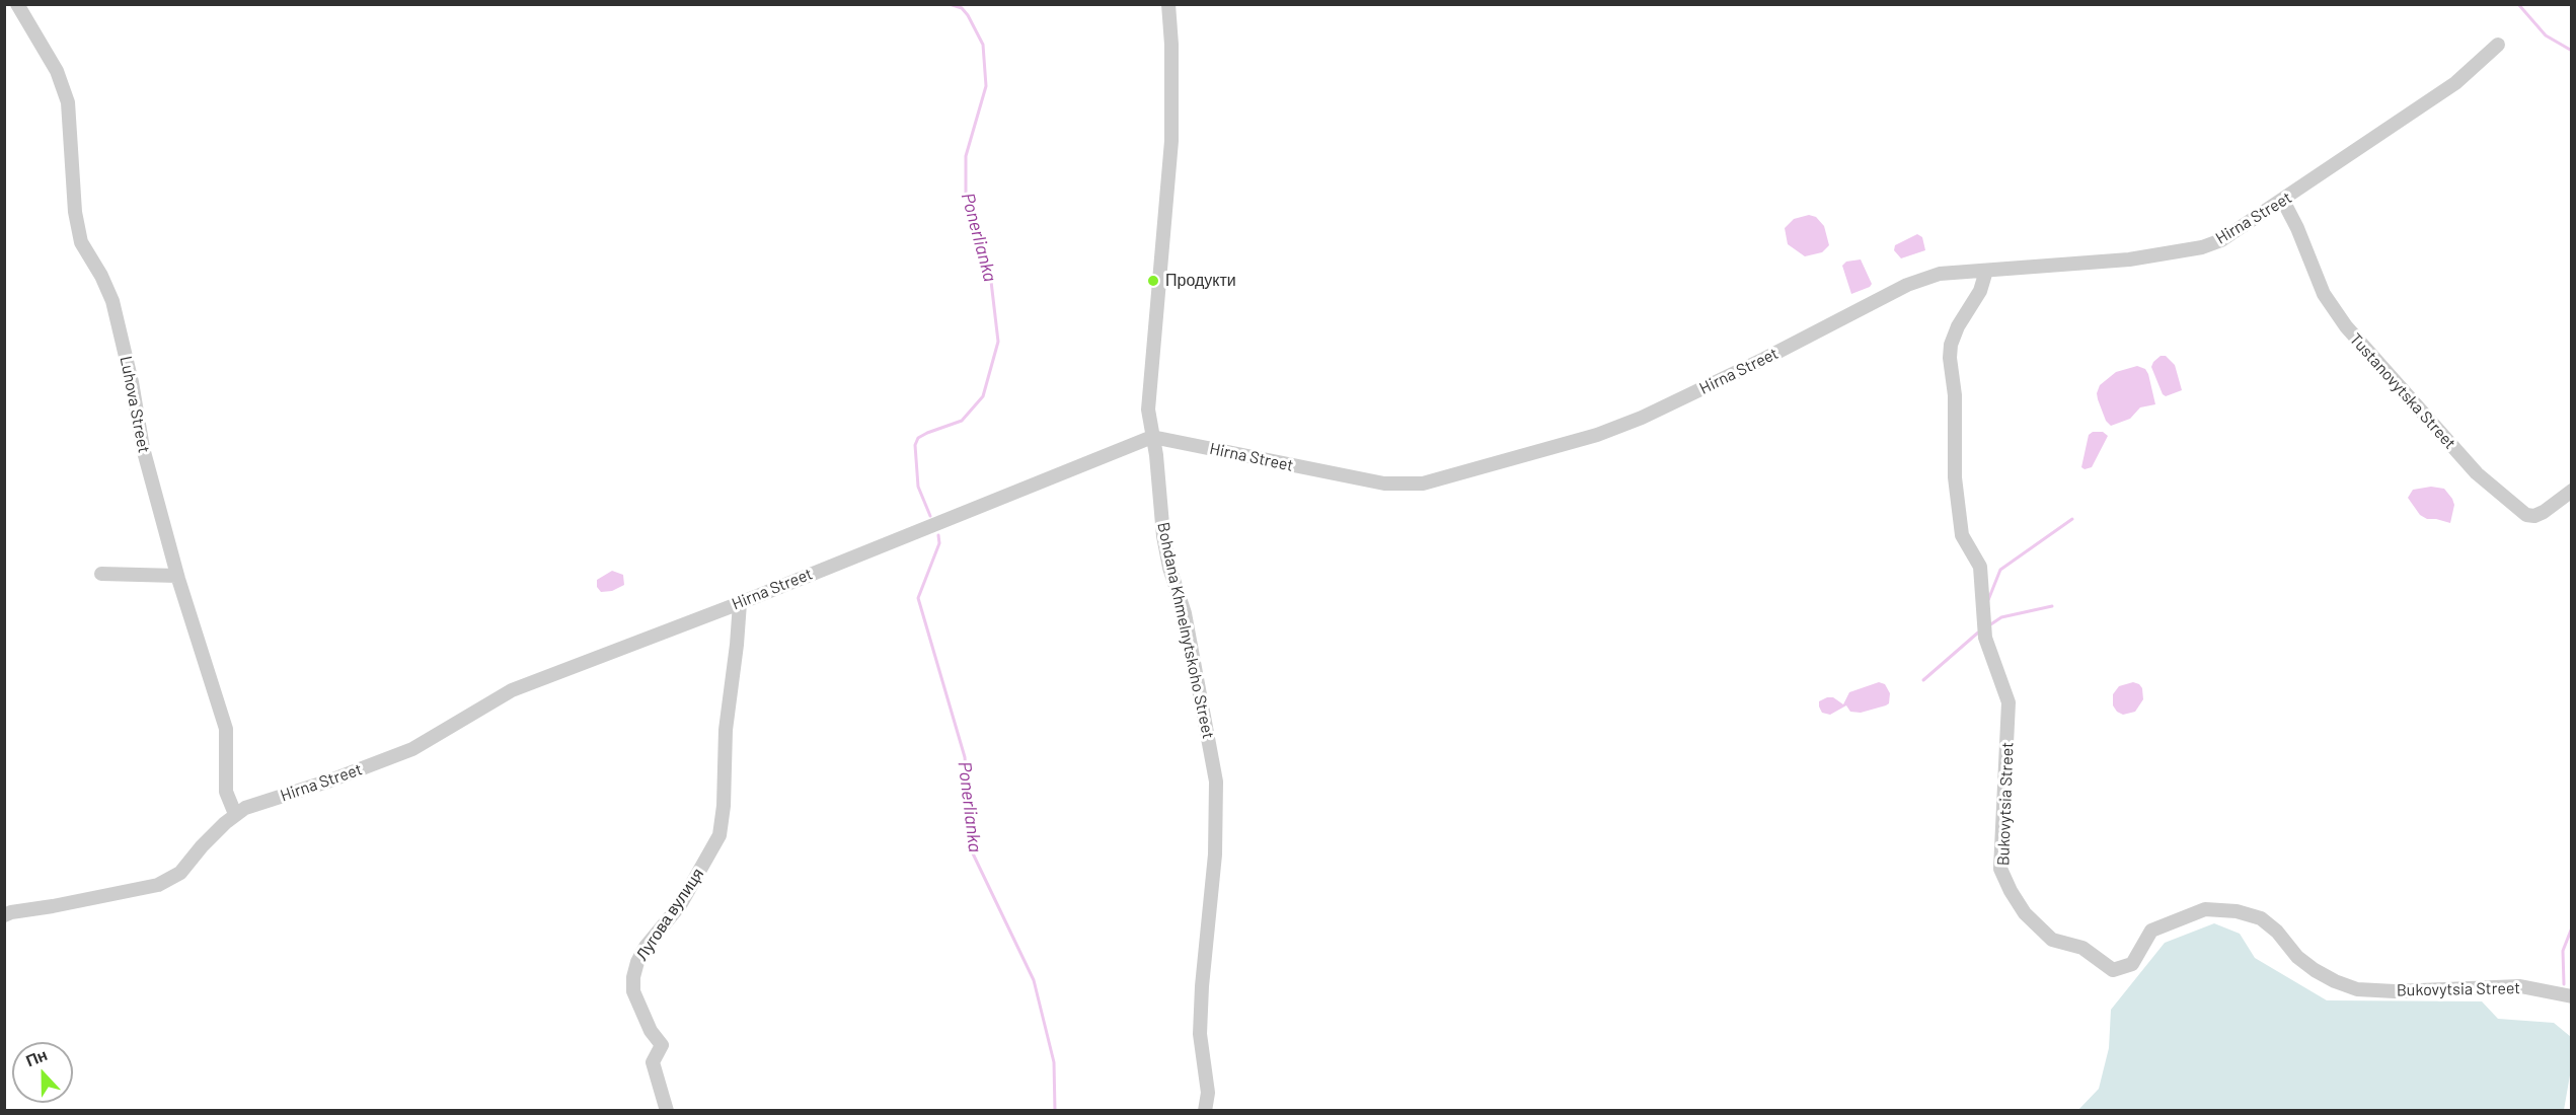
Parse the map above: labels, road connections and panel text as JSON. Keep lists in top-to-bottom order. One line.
{"streets":{"street":["Hirna Street","Tustanovytska Street","Luhova Street","Bohdana Khmelnytskoho Street","Bukovytsia Street","Лугова вулиця"]},"crossings":[["Hirna Street","Tustanovytska Street"],["Hirna Street","Luhova Street"],["Hirna Street","Bohdana Khmelnytskoho Street"],["Hirna Street","Bukovytsia Street"],["Hirna Street","Лугова вулиця"]],"water":["Ponerlianka"],"places":["Продукти"],"north":"top"}
